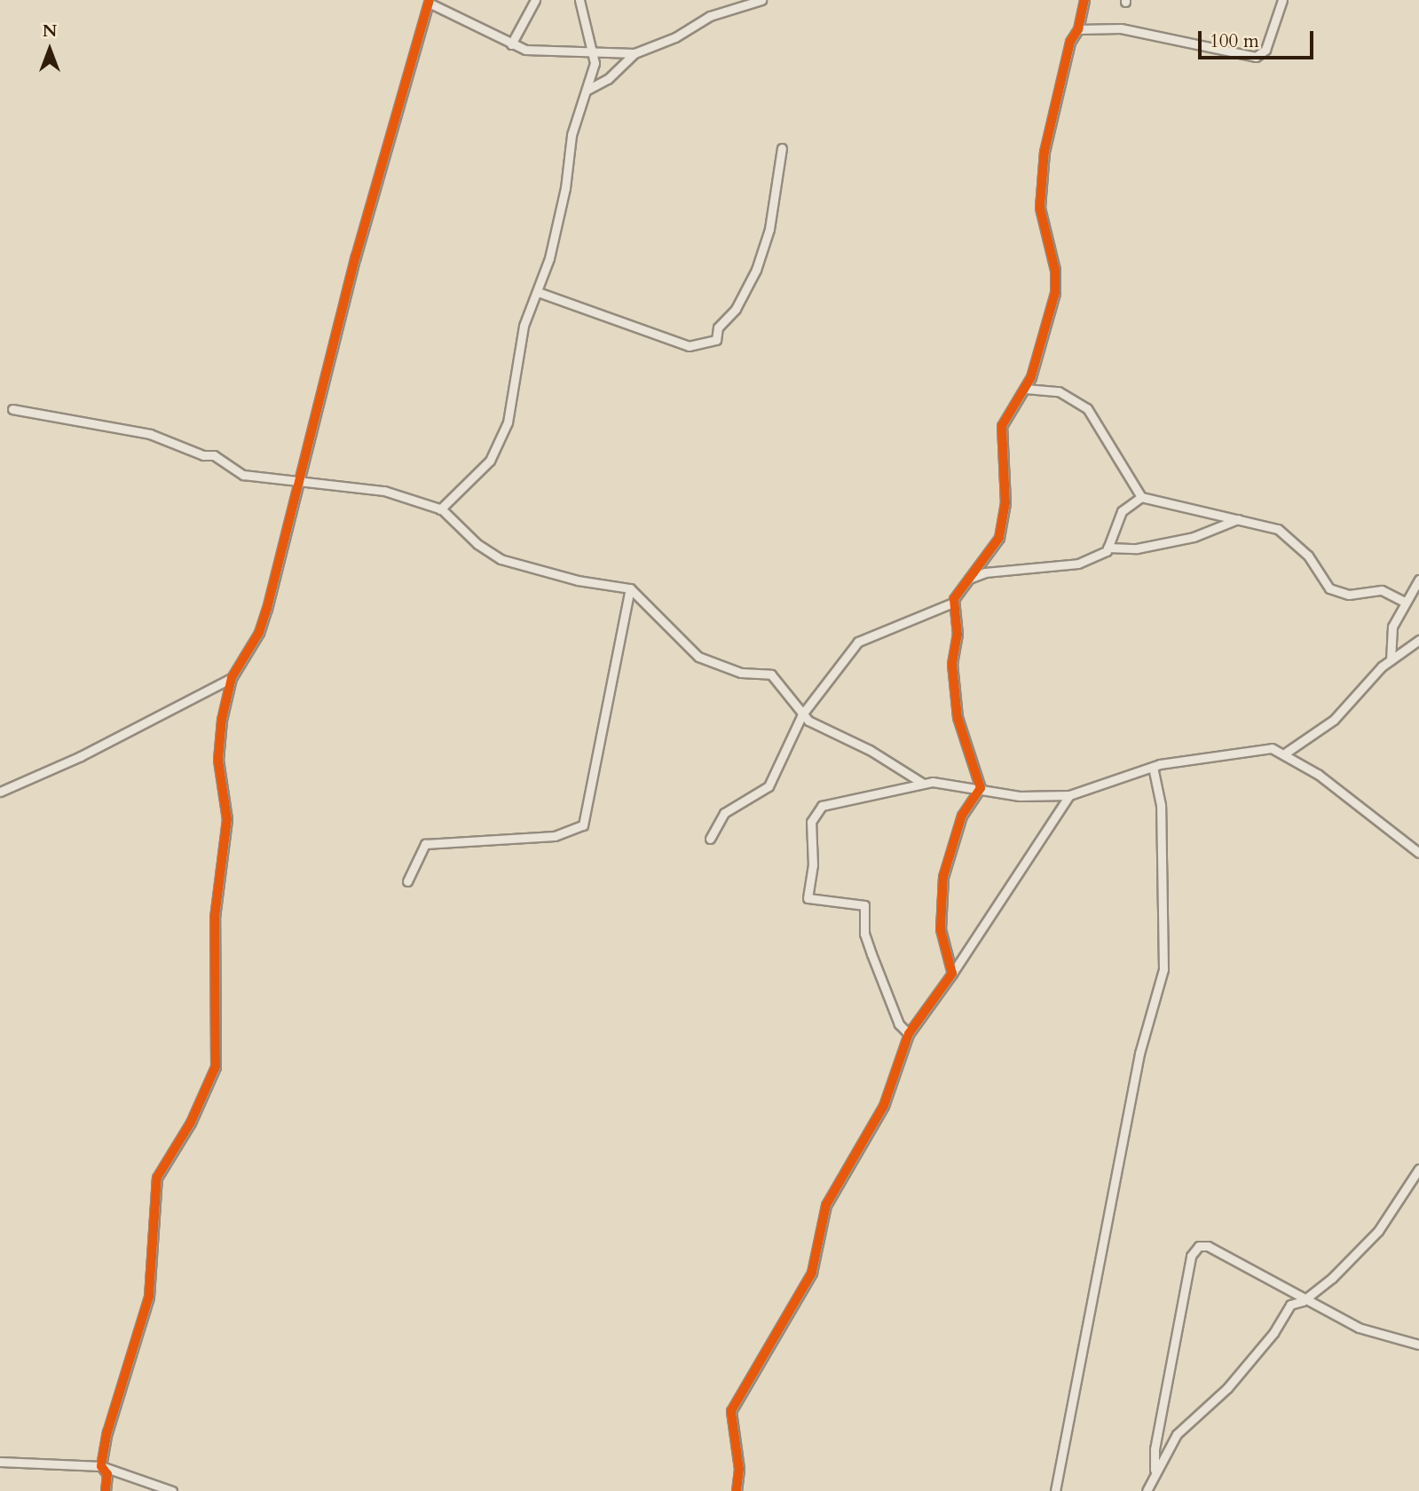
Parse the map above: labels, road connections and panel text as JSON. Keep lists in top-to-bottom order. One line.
{"scale_bar":"100 m","north":"top"}
